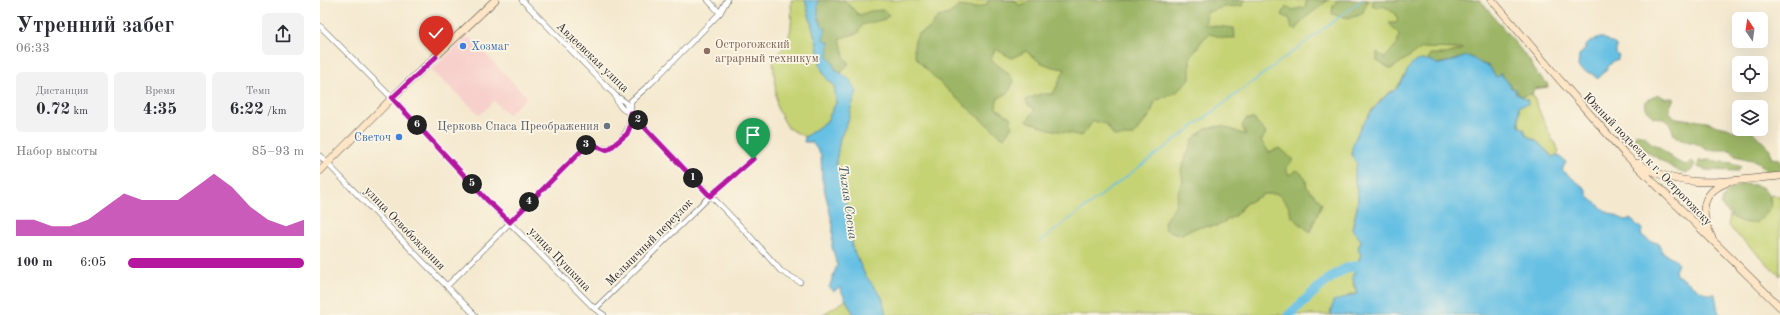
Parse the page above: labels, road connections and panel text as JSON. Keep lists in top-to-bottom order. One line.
{"streets":{"main road":["Южный подъезд к г. Острогожску"],"street":["Авдеевская улица","улица Освобождения","Мельничный переулок","улица Пушкина"]},"crossings":[["Авдеевская улица","Мельничный переулок"],["Мельничный переулок","улица Пушкина"]],"water":["Тихая Сосна"],"places":["Хозмаг","Острогожский аграрный техникум","Церковь Спаса Преображения","Светоч"],"north":"top","page":{"heading":["Утренний забег","06:33"],"stats":[["Дистанция","0.72 km"],["Время","4:35"],["Темп","6:22 /km"]],"pins":["2","6","3","1","5","4"],"chart":["Набор высоты","85–93 m"],"list":[{"name":"100 m","note":"6:05"}]}}
